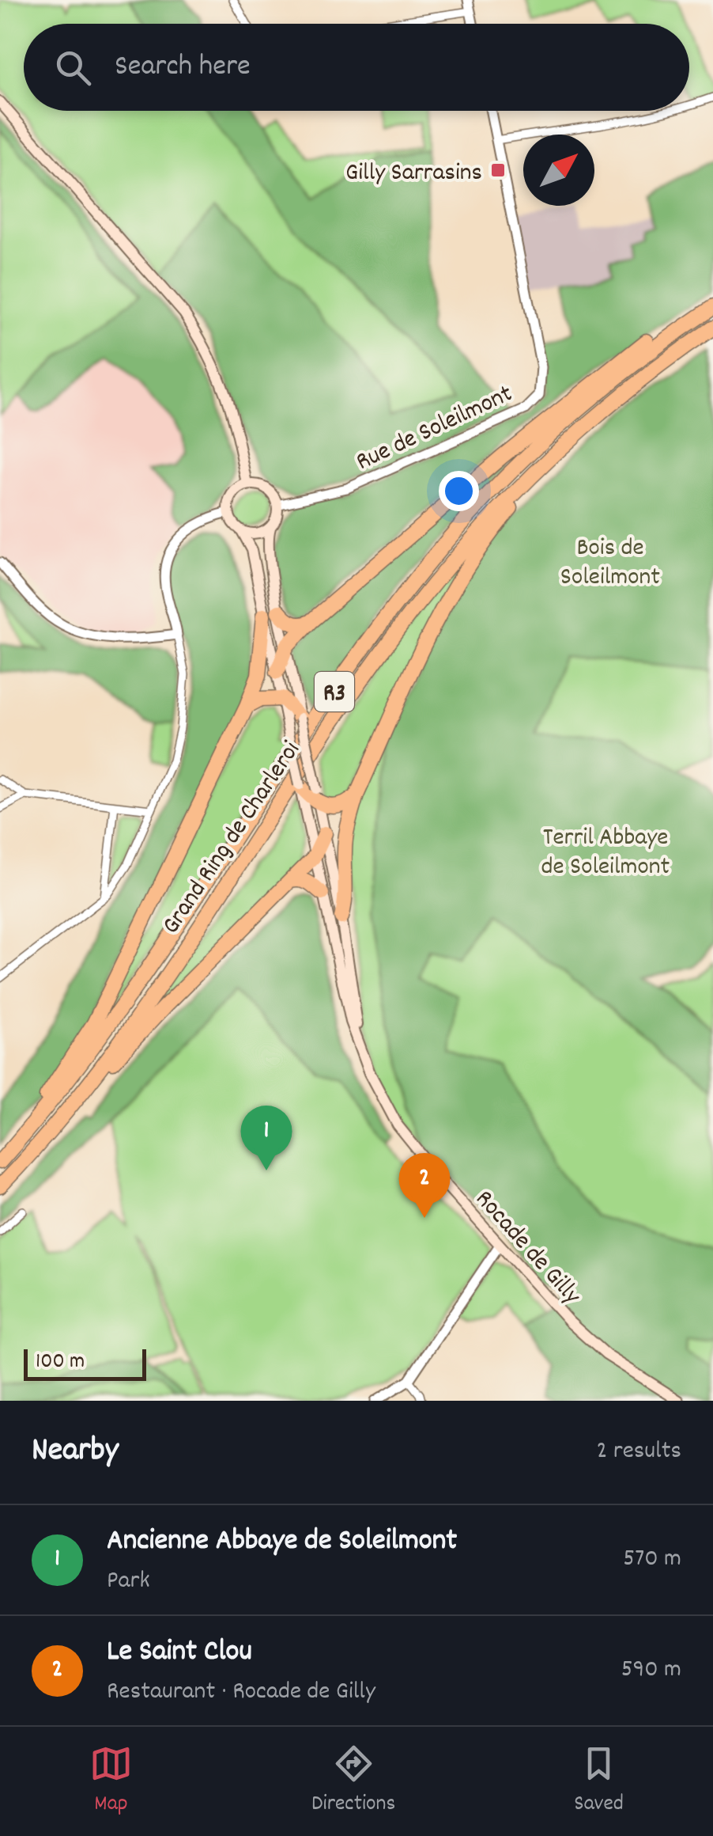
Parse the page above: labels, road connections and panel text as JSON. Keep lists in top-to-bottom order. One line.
{"streets":{"highway":["R3","Grand Ring de Charleroi"],"main road":["Rocade de Gilly"],"street":["Rue de Soleilmont"]},"parks":["Bois de Soleilmont","Terril Abbaye de Soleilmont"],"places":{"transit":["Gilly Sarrasins"]},"scale_bar":"100 m","north":"top right","page":{"search":"Search here","pins":["1","2"],"scale":"100 m","heading":["Nearby","2 results"],"list":[{"mark":"1","name":"Ancienne Abbaye de Soleilmont","note":"Park","value":"570 m"},{"mark":"2","name":"Le Saint Clou","note":"Restaurant · Rocade de Gilly","value":"590 m"}],"nav":["Map","Directions","Saved"]}}
